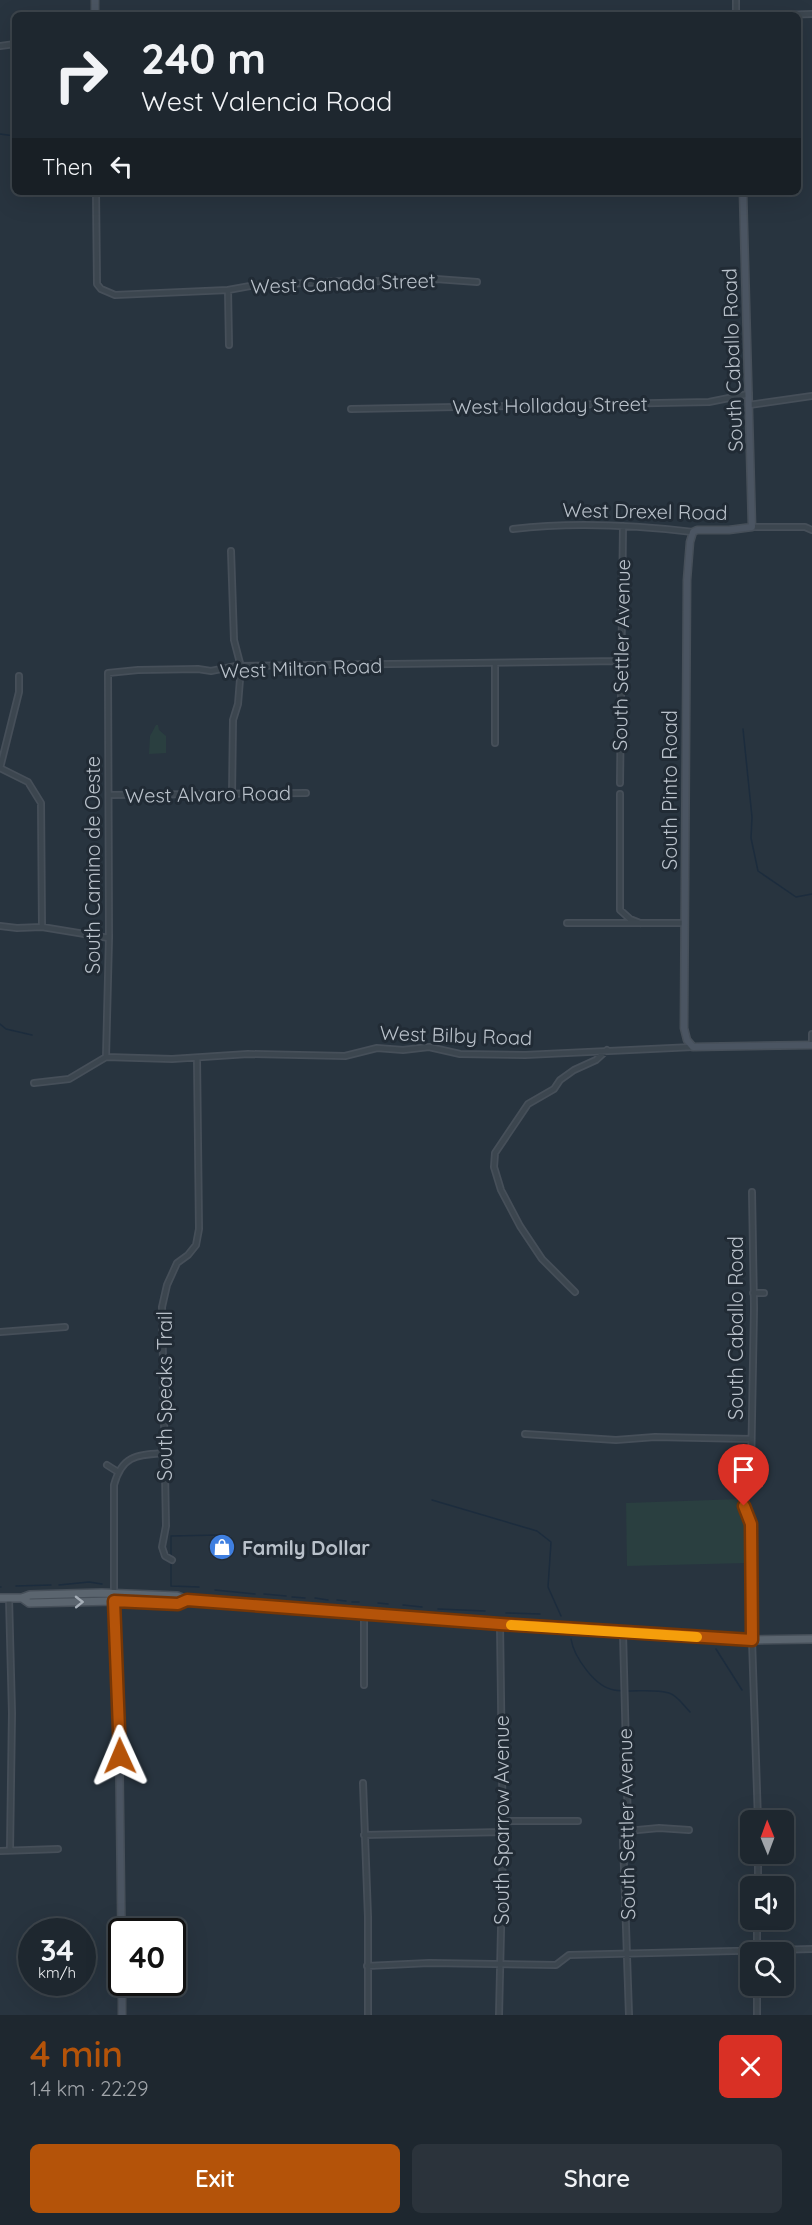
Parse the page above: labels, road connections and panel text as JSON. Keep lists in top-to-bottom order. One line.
{"streets":{"street":["West Canada Street","South Caballo Road","West Holladay Street","West Drexel Road","South Settler Avenue","West Milton Road","South Pinto Road","West Alvaro Road","South Camino de Oeste","West Bilby Road","South Speaks Trail","South Sparrow Avenue"]},"crossings":[["South Caballo Road","West Holladay Street"],["South Caballo Road","West Drexel Road"],["West Drexel Road","South Settler Avenue"],["West Drexel Road","South Pinto Road"],["South Settler Avenue","West Milton Road"],["West Milton Road","South Camino de Oeste"],["South Pinto Road","West Bilby Road"],["West Alvaro Road","South Camino de Oeste"],["South Camino de Oeste","West Bilby Road"],["West Bilby Road","South Speaks Trail"]],"places":{"shop":["Family Dollar"]},"north":"top","page":{"turn":["240 m","West Valencia Road"],"then":"Then","speed":"34 km/h","limit":"40","heading":["4 min","1.4 km · 22:29"],"buttons":["Exit","Share"]}}
